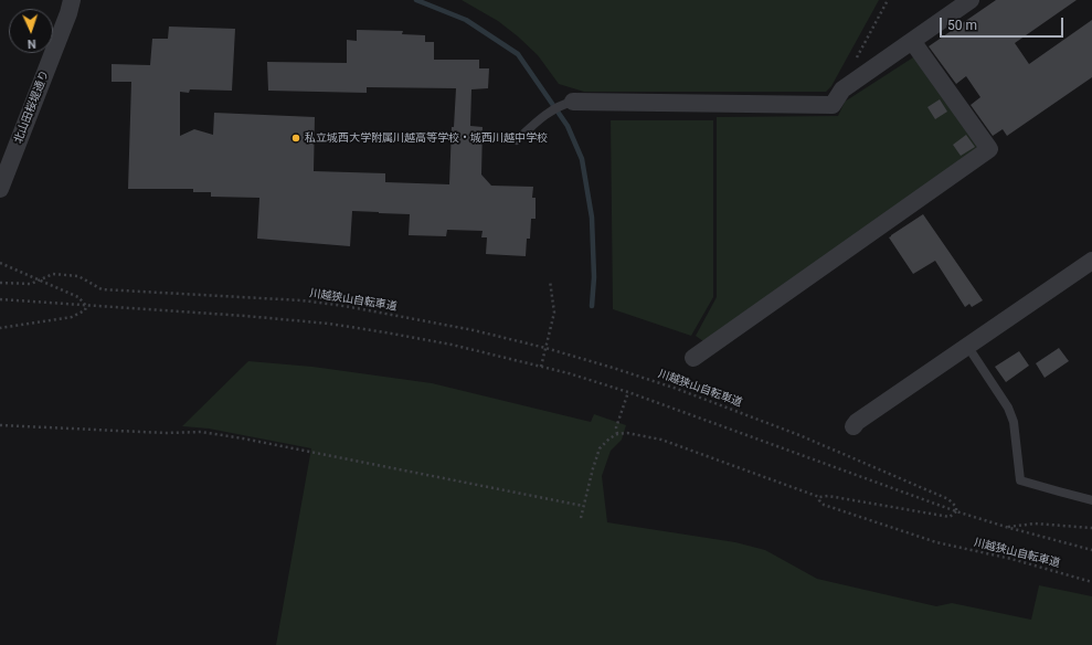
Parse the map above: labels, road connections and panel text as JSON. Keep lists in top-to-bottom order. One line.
{"streets":{"street":["北山田桜堤通り"],"path":["川越狭山自転車道"]},"places":["私立城西大学附属川越高等学校・城西川越中学校"],"scale_bar":"50 m","north":"bottom"}
